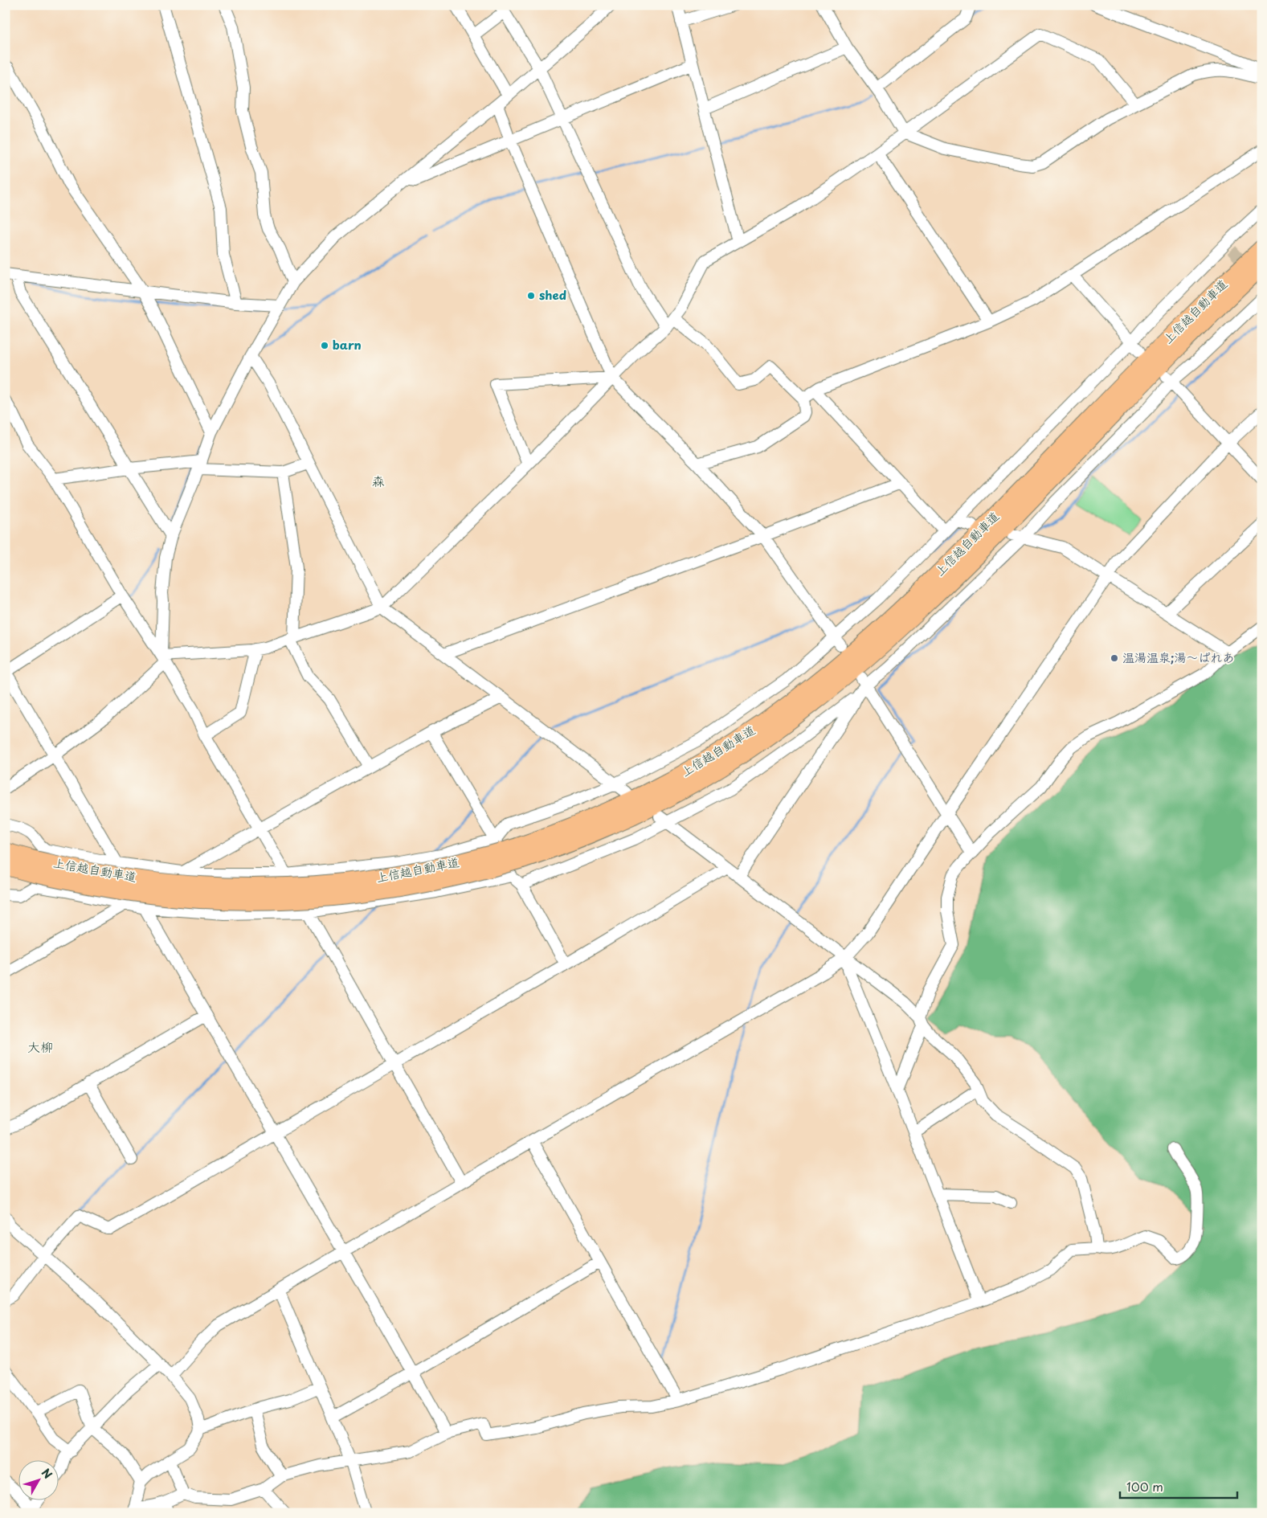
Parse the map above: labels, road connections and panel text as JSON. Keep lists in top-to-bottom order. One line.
{"streets":{"highway":["上信越自動車道"]},"districts":["森","大柳"],"places":["shed","barn","温湯温泉;湯〜ぱれあ"],"scale_bar":"100 m","north":"top right"}
